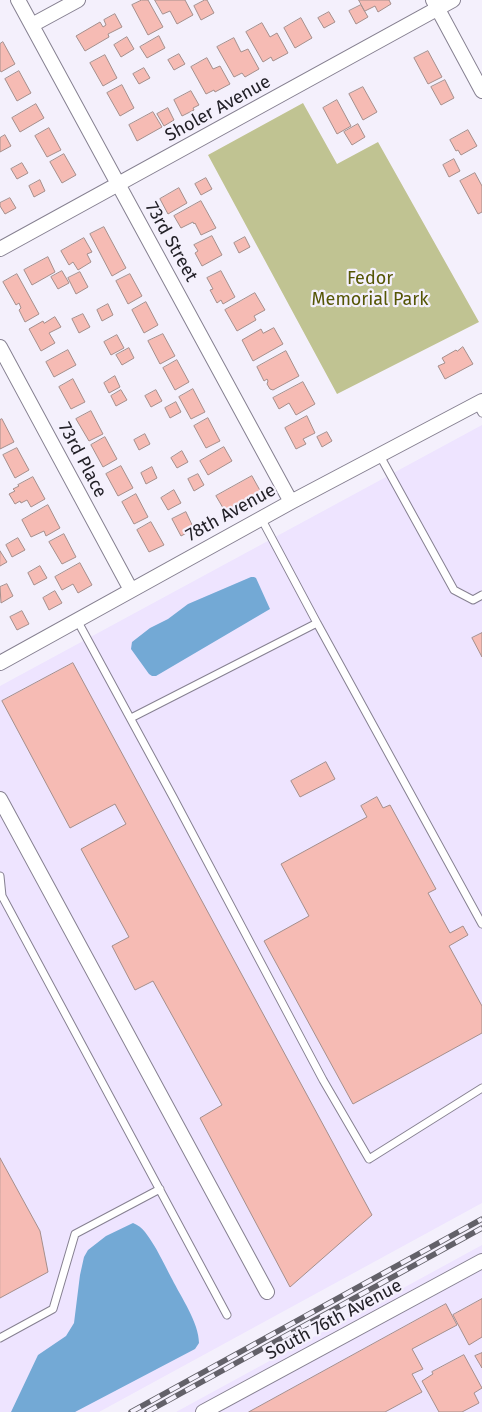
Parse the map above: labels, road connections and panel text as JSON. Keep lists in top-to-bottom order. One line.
{"streets":{"street":["Sholer Avenue","73rd Street","73rd Place","78th Avenue","South 76th Avenue"]},"crossings":[["Sholer Avenue","73rd Street"],["73rd Street","78th Avenue"],["73rd Place","78th Avenue"]],"parks":["Fedor Memorial Park"]}
